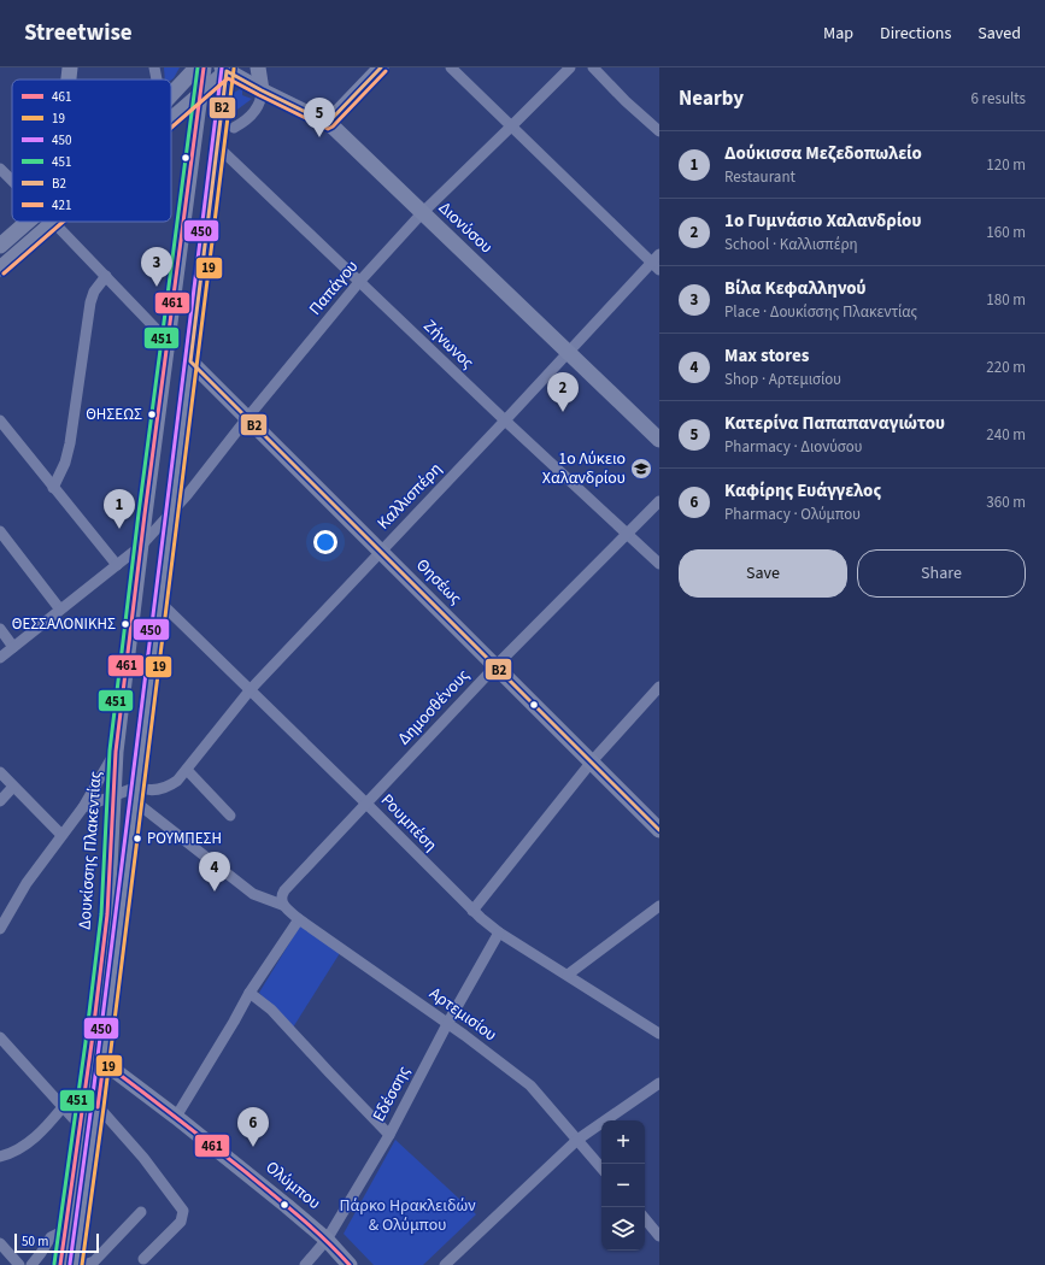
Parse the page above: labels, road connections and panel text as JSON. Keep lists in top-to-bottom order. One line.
{"streets":{"main road":["Διονύσου","Θησέως","Δουκίσσης Πλακεντίας","Ολύμπου"],"street":["Παπάγου","Ζήνωνος","Καλλισπέρη","Δημοσθένους","Ρουμπέση","Αρτεμισίου","Εδέσσης"]},"crossings":[["Διονύσου","Παπάγου"],["Διονύσου","Καλλισπέρη"],["Διονύσου","Δουκίσσης Πλακεντίας"],["Παπάγου","Ζήνωνος"],["Παπάγου","Θησέως"],["Παπάγου","Δουκίσσης Πλακεντίας"],["Ζήνωνος","Καλλισπέρη"],["Ζήνωνος","Δημοσθένους"],["Ζήνωνος","Δουκίσσης Πλακεντίας"],["Καλλισπέρη","Θησέως"],["Καλλισπέρη","Ρουμπέση"],["Καλλισπέρη","Δουκίσσης Πλακεντίας"],["Καλλισπέρη","Αρτεμισίου"],["Θησέως","Δημοσθένους"],["Θησέως","Δουκίσσης Πλακεντίας"],["Δημοσθένους","Ρουμπέση"],["Δημοσθένους","Αρτεμισίου"],["Ρουμπέση","Δουκίσσης Πλακεντίας"],["Ρουμπέση","Εδέσσης"],["Δουκίσσης Πλακεντίας","Αρτεμισίου"],["Δουκίσσης Πλακεντίας","Ολύμπου"],["Αρτεμισίου","Εδέσσης"],["Εδέσσης","Ολύμπου"]],"parks":["Πάρκο Ηρακλειδών & Ολύμπου"],"places":{"other":["ΘΗΣΕΩΣ","ΘΕΣΣΑΛΟΝΙΚΗΣ","ΡΟΥΜΠΕΣΗ"],"school or university":["1ο Λύκειο Χαλανδρίου"]},"lines":["transit line 461","transit line 450","transit line 451","transit line Β2","transit line 19","transit line 421"],"legend":["461","19","450","451","Β2","421"],"scale_bar":"50 m","page":{"header":"Streetwise","nav":["Map","Directions","Saved"],"heading":["Nearby","6 results"],"pins":["5","3","2","1","4","6"],"list":[{"mark":"1","name":"Δούκισσα Μεζεδοπωλείο","note":"Restaurant","value":"120 m"},{"mark":"2","name":"1ο Γυμνάσιο Χαλανδρίου","note":"School · Καλλισπέρη","value":"160 m"},{"mark":"3","name":"Βίλα Κεφαλληνού","note":"Place · Δουκίσσης Πλακεντίας","value":"180 m"},{"mark":"4","name":"Max stores","note":"Shop · Αρτεμισίου","value":"220 m"},{"mark":"5","name":"Κατερίνα Παπαπαναγιώτου","note":"Pharmacy · Διονύσου","value":"240 m"},{"mark":"6","name":"Καφίρης Ευάγγελος","note":"Pharmacy · Ολύμπου","value":"360 m"}],"buttons":["Save","Share"],"map_buttons":["+","−"],"scale":"50 m"}}
